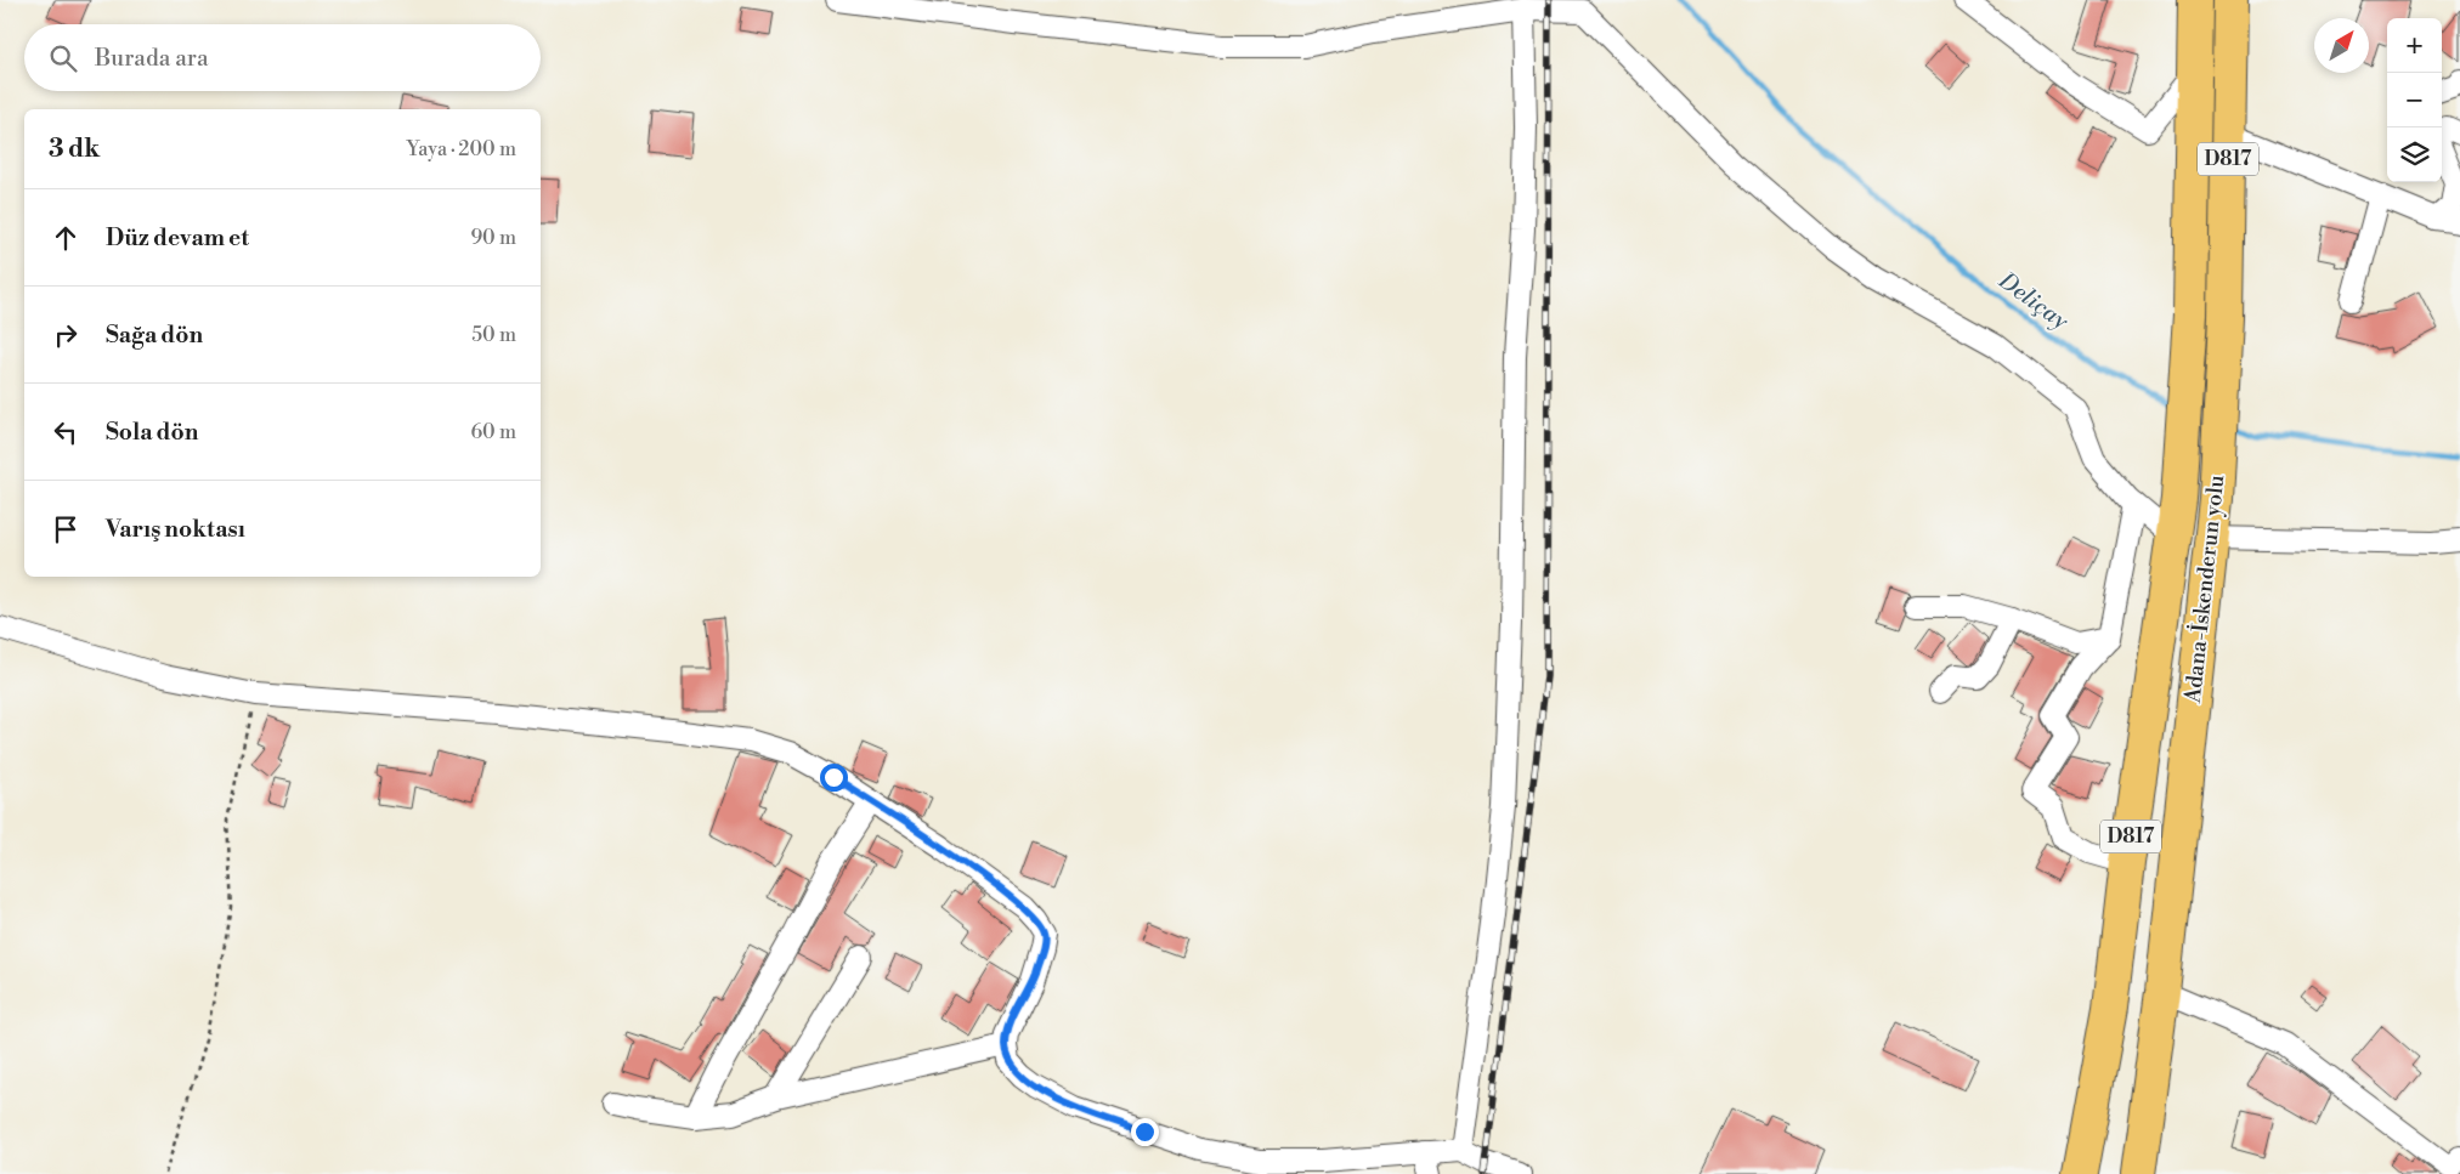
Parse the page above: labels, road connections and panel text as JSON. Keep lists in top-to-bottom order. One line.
{"streets":{"highway":["D817","Adana-İskenderun yolu"]},"crossings":[["D817","Adana-İskenderun yolu"]],"water":["Deliçay"],"north":"top right","page":{"map_buttons":["+","−"],"search":"Burada ara","heading":["3 dk","Yaya · 200 m"],"list":[["Düz devam et","90 m"],["Sağa dön","50 m"],["Sola dön","60 m"],"Varış noktası"]}}
